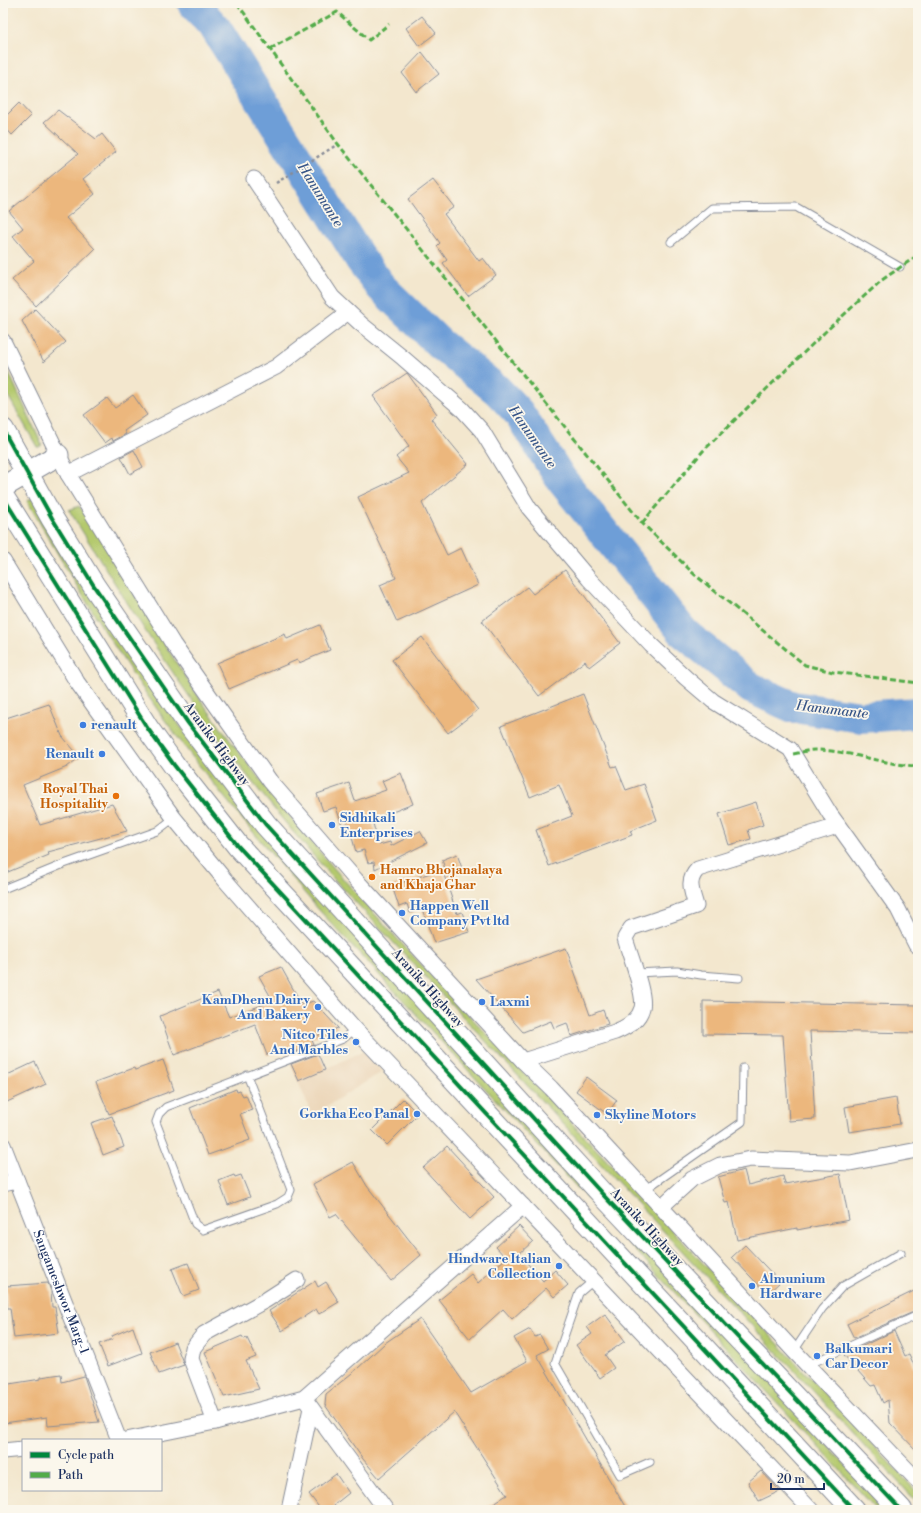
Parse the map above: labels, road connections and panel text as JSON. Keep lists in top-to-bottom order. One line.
{"streets":{"highway":["Araniko Highway"],"street":["Sangameshwor Marg-1"]},"water":["Hanumante"],"places":["renault","Renault","Royal Thai Hospitality","Sidhikali Enterprises","Hamro Bhojanalaya and Khaja Ghar","Happen Well Company Pvt ltd","Laxmi","KamDhenu Dairy And Bakery","Nitco Tiles And Marbles","Gorkha Eco Panal","Skyline Motors","Hindware Italian Collection","Almunium Hardware","Balkumari Car Decor"],"legend":["Cycle path","Path"],"scale_bar":"20 m"}
